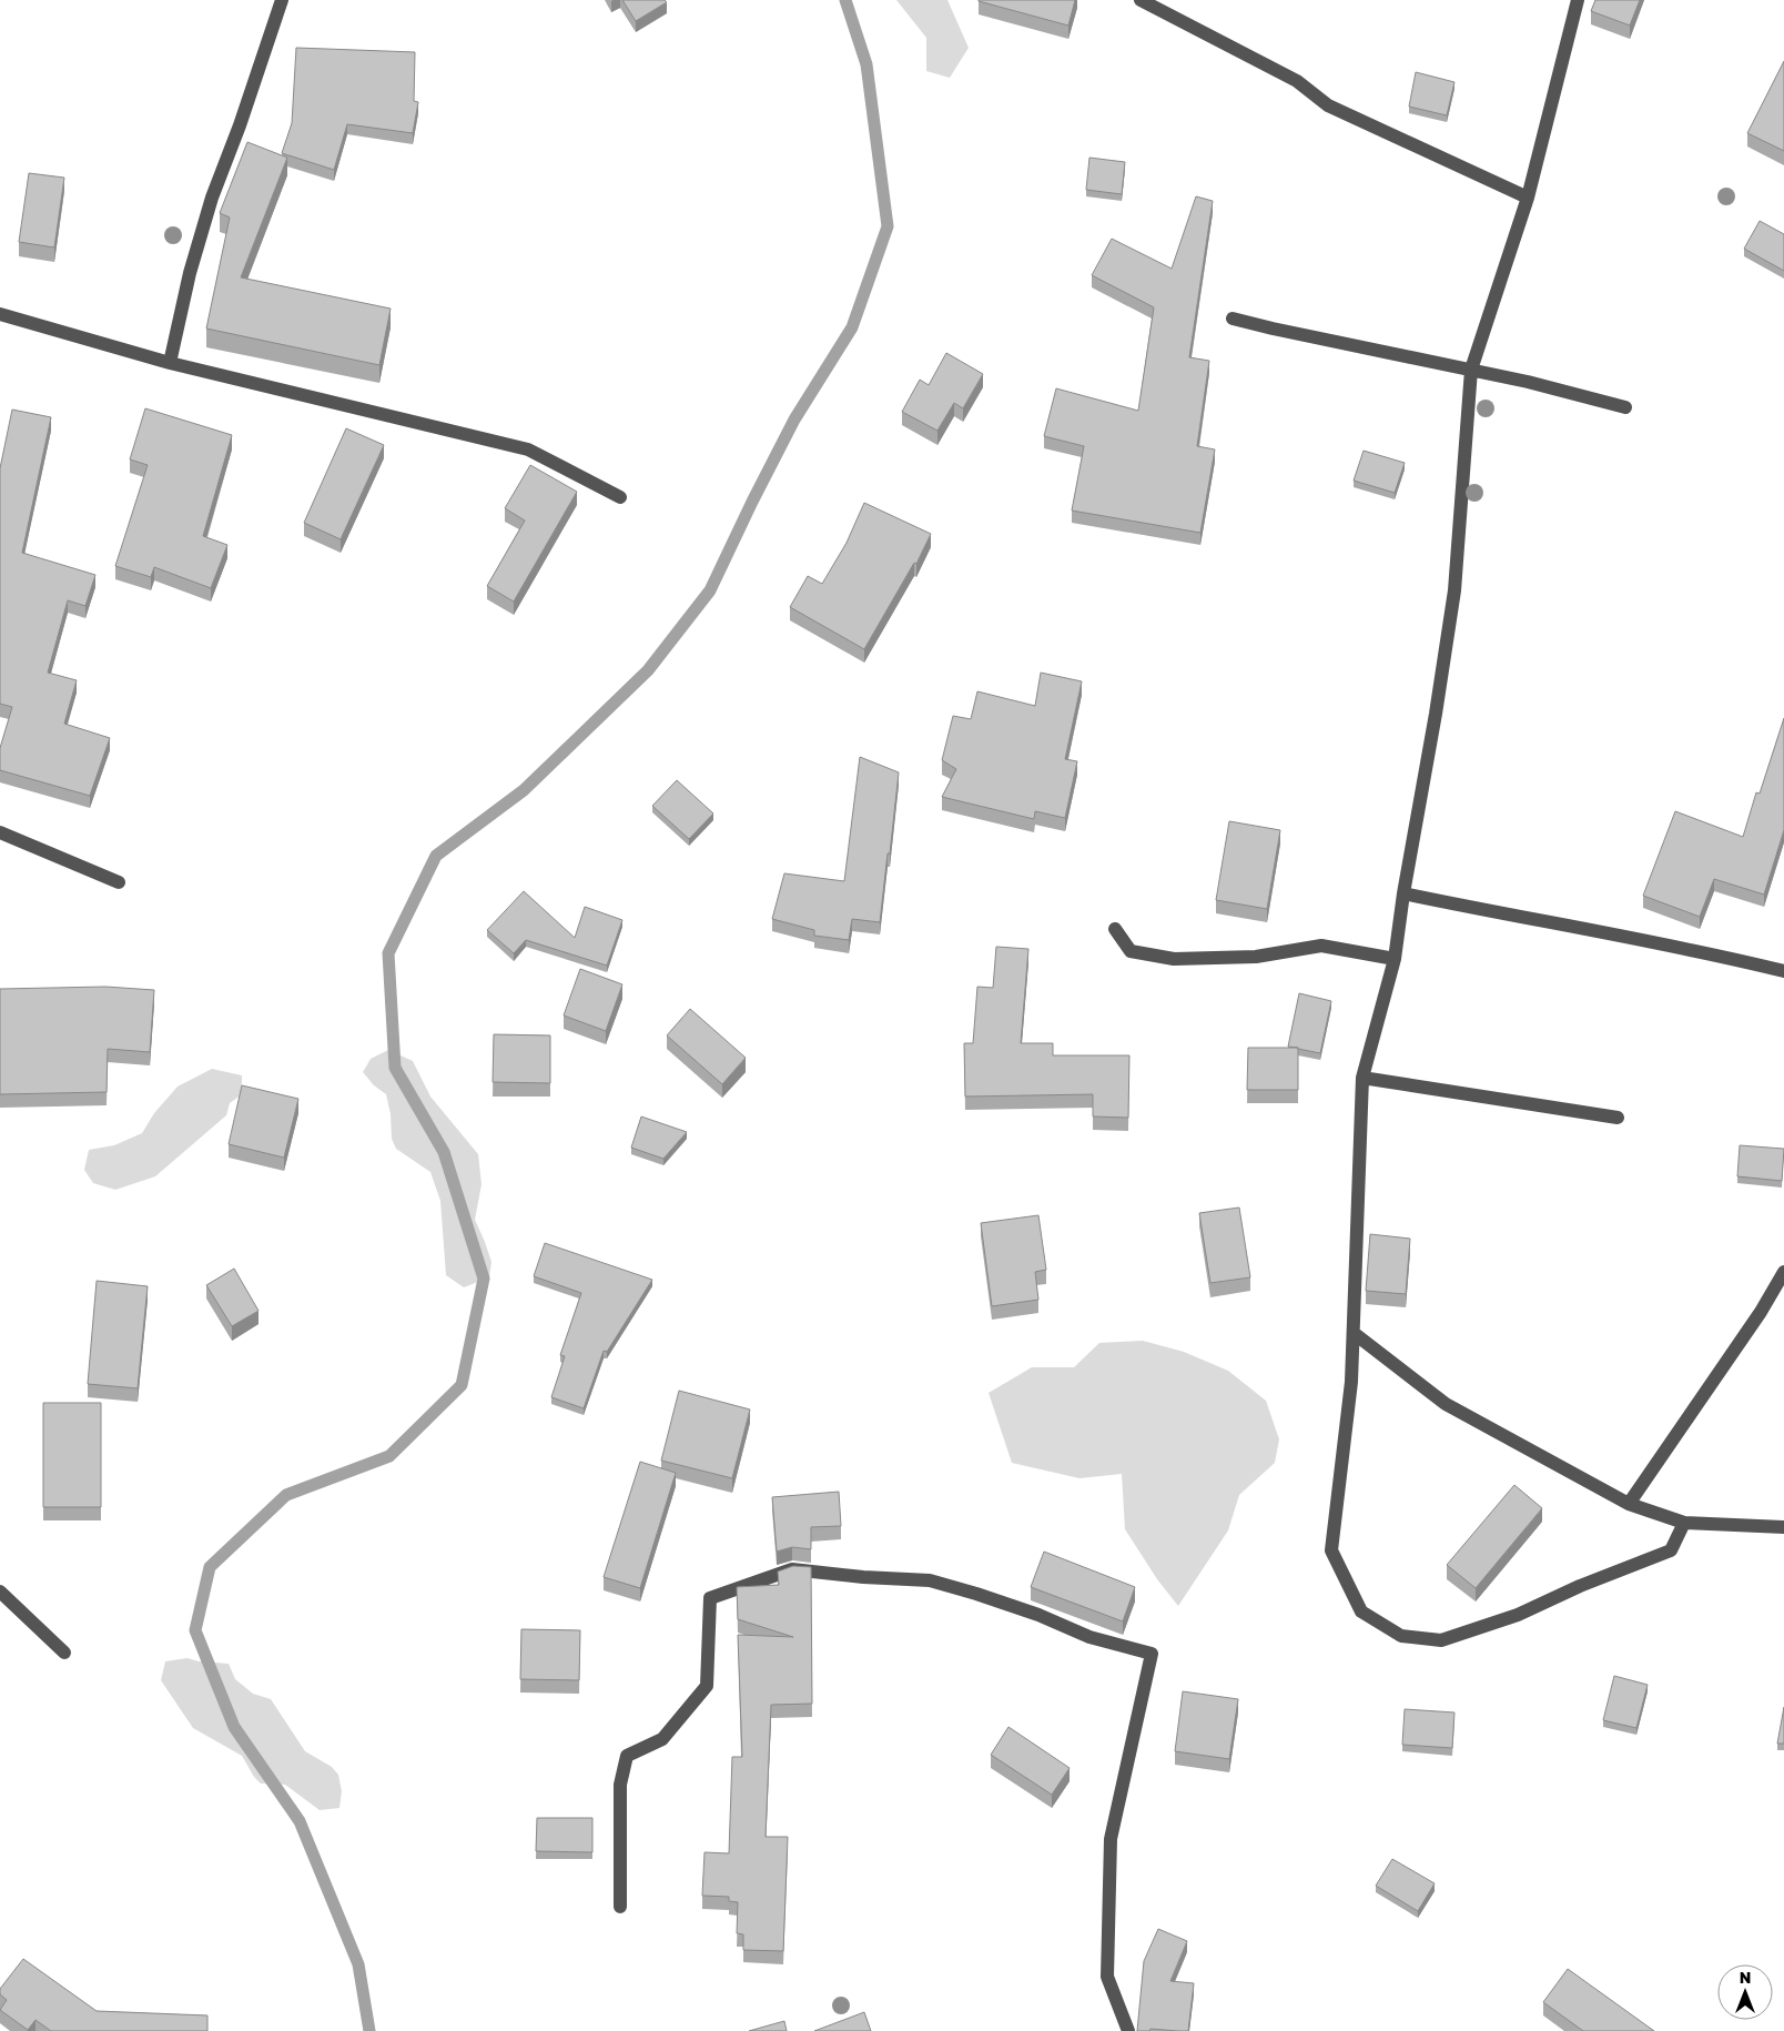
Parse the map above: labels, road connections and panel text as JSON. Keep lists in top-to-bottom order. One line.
{"north":"top"}
